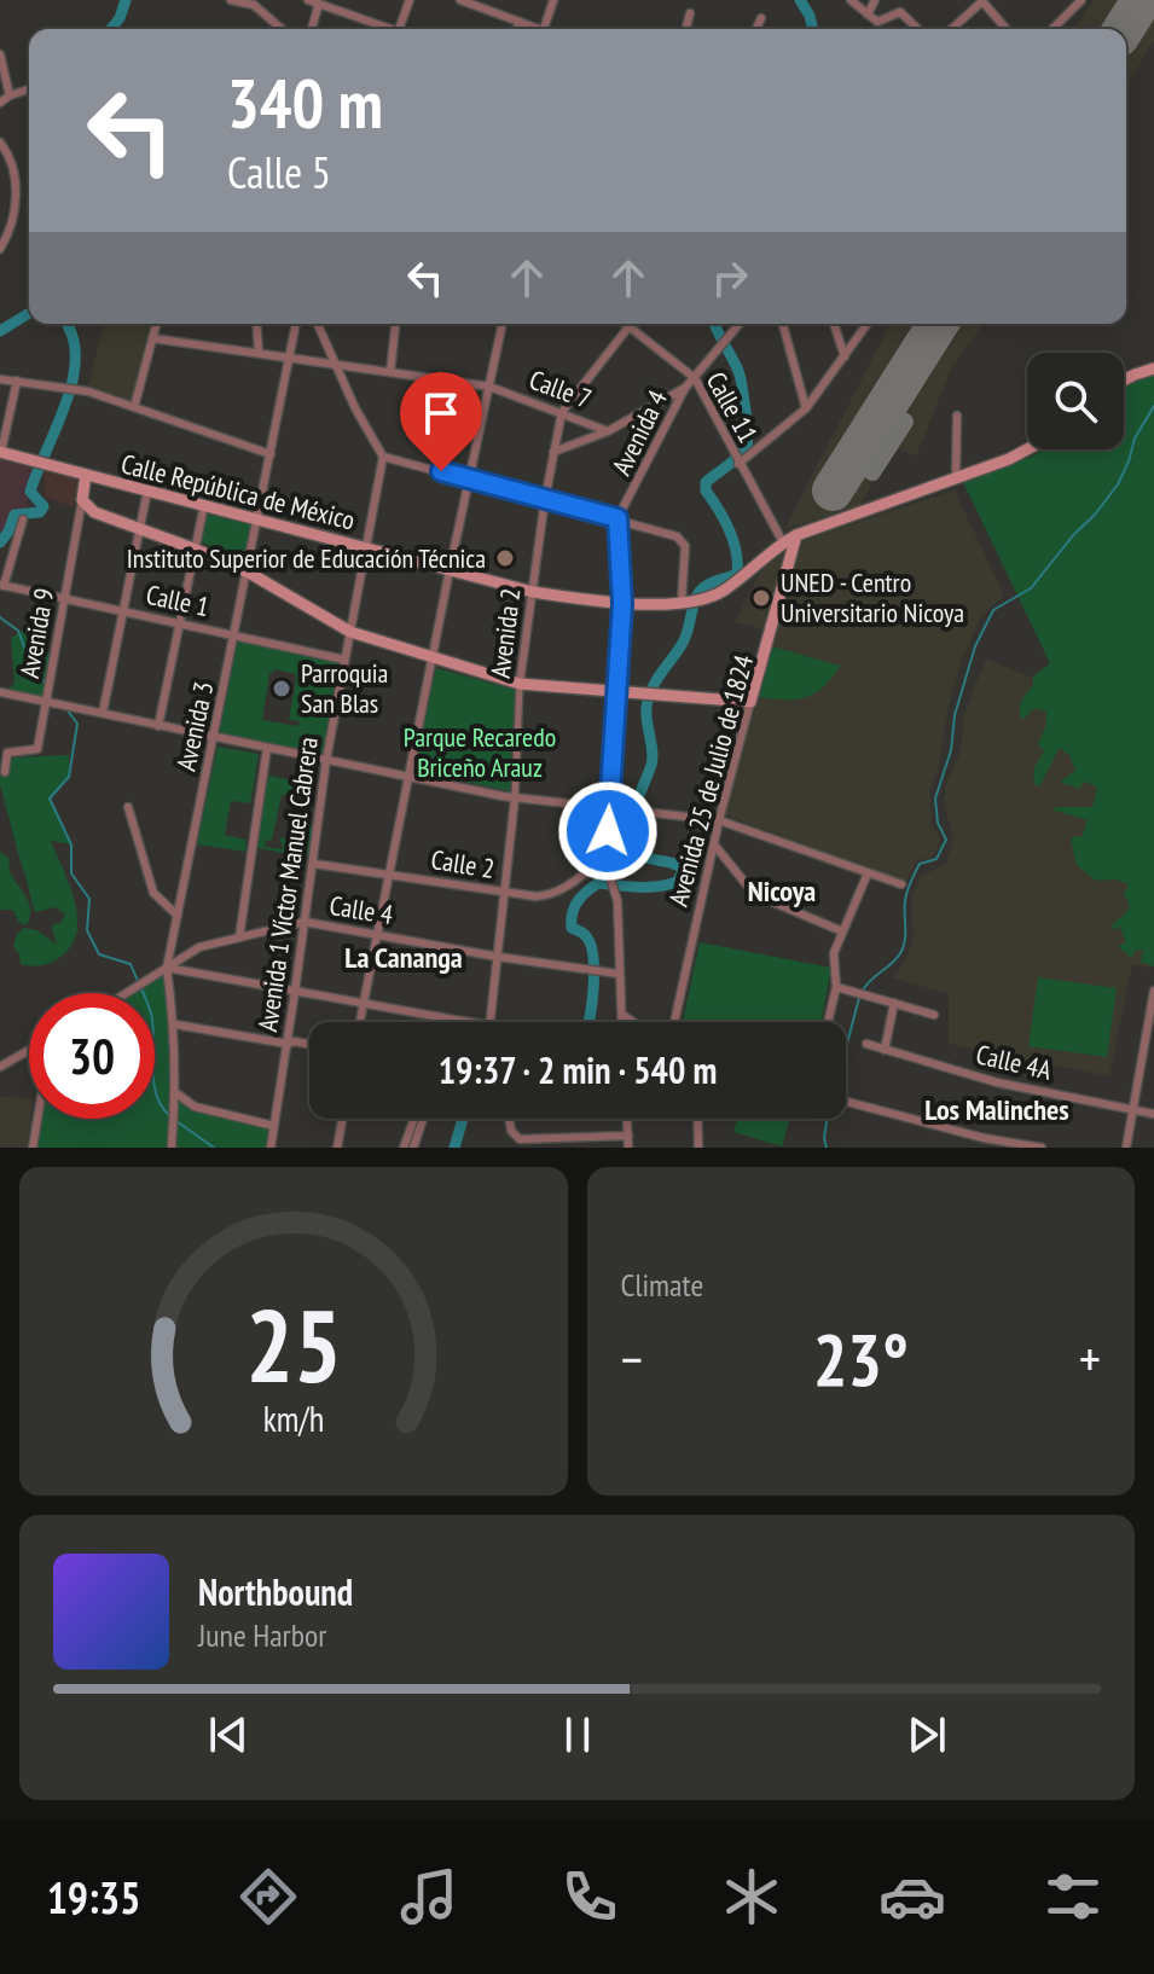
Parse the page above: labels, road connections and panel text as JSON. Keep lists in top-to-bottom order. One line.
{"streets":{"main road":["Calle República de México","Avenida 9","Avenida 25 de Julio de 1824"],"street":["Calle 7","Calle 11","Avenida 4","Calle 1","Avenida 2","Avenida 3","Calle 2","Avenida 1 Víctor Manuel Cabrera","Calle 4","Calle 4A"]},"crossings":[["Calle 7","Avenida 2"],["Calle 7","Avenida 3"],["Calle 11","Avenida 4"],["Calle 11","Calle República de México"],["Calle 11","Avenida 2"],["Calle República de México","Avenida 9"],["Calle República de México","Avenida 2"],["Calle República de México","Avenida 3"],["Calle República de México","Avenida 25 de Julio de 1824"],["Calle República de México","Avenida 1 Víctor Manuel Cabrera"],["Calle 1","Avenida 9"],["Calle 1","Avenida 3"],["Calle 1","Avenida 1 Víctor Manuel Cabrera"],["Avenida 2","Calle 2"],["Avenida 2","Calle 4"],["Avenida 3","Calle 4"],["Calle 2","Avenida 1 Víctor Manuel Cabrera"],["Avenida 1 Víctor Manuel Cabrera","Calle 4"]],"districts":["Nicoya","La Cananga","Los Malinches"],"parks":["Parque Recaredo Briceño Arauz"],"places":["Instituto Superior de Educación Técnica","UNED - Centro Universitario Nicoya","Parroquia San Blas"],"page":{"turn":["340 m","Calle 5"],"limit":"30","trip":"19:37 · 2 min · 540 m","tile":"Climate","heat":["−","23°","+"],"song":["Northbound","June Harbor"],"tabs":"19:35","gauge":["25","km/h"]}}
